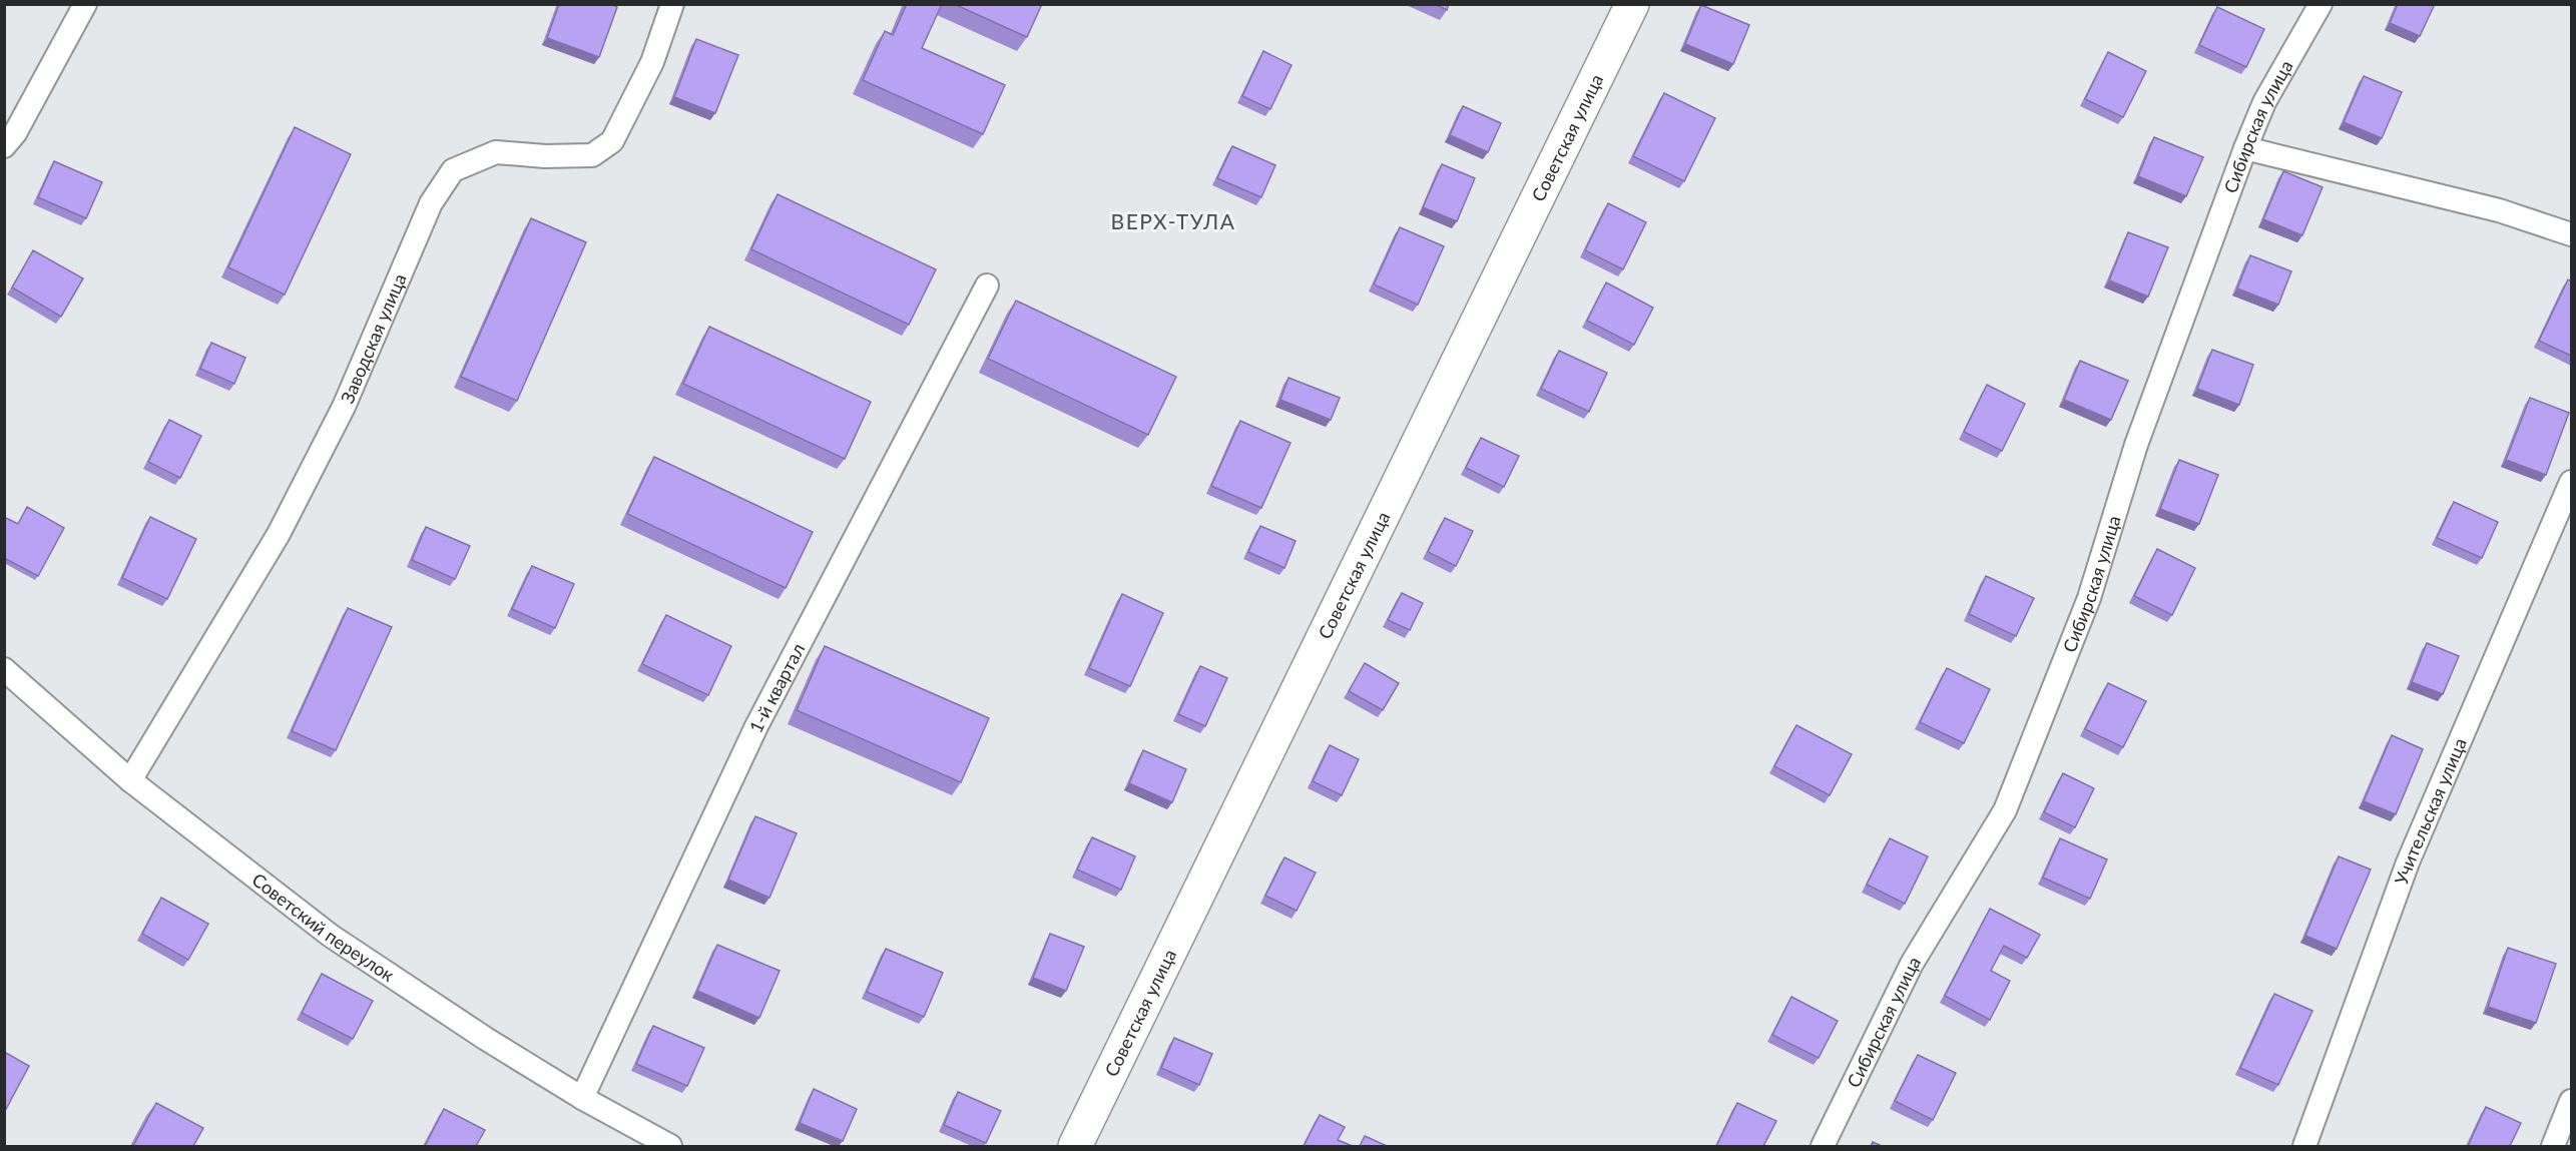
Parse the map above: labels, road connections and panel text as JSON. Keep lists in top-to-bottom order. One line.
{"streets":{"main road":["Советская улица"],"street":["Сибирская улица","Заводская улица","1-й квартал","Учительская улица","Советский переулок"]},"crossings":[["Заводская улица","Советский переулок"],["1-й квартал","Советский переулок"]],"districts":["ВЕРХ-ТУЛА"]}
